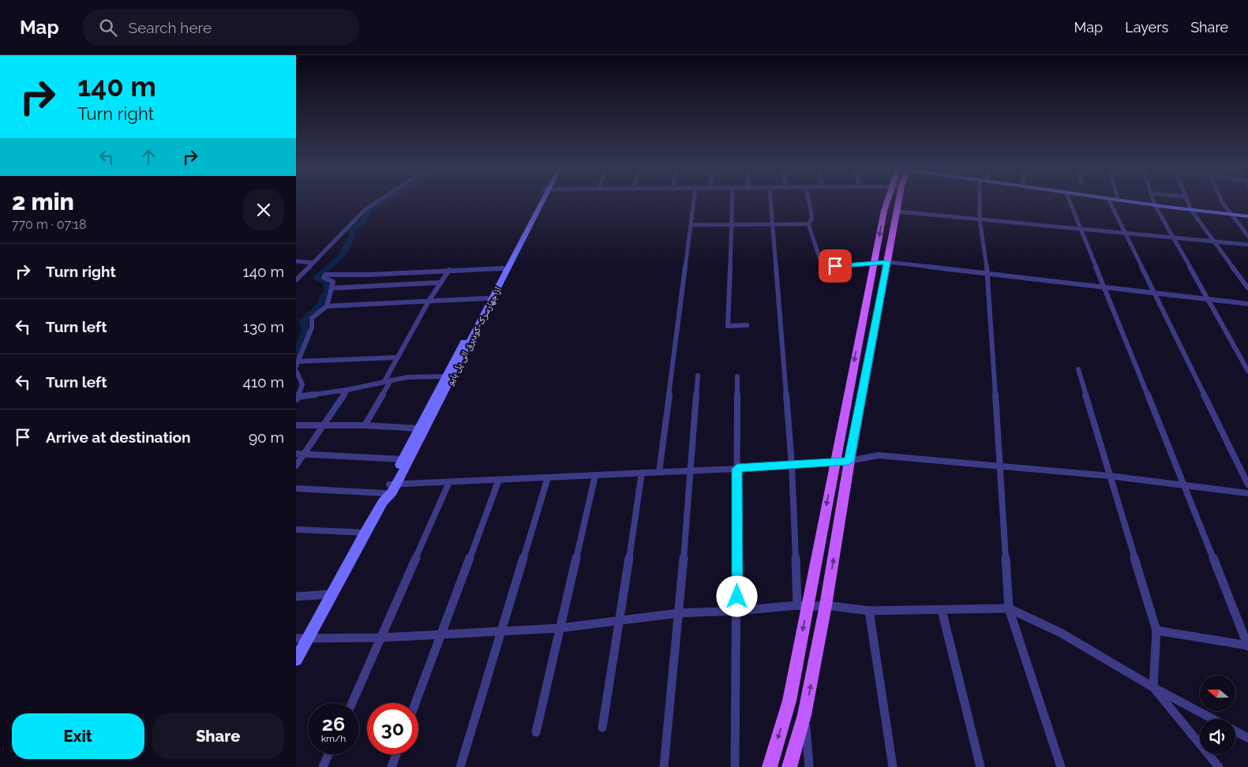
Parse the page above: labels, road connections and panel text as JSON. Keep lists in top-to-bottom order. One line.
{"streets":{"street":["از جهارسرک-کودبرق الی پل بایو"]},"north":"left","page":{"header":"Map","search":"Search here","nav":["Map","Layers","Share"],"turn":["140 m","Turn right"],"heading":["2 min","770 m · 07:18"],"list":[{"name":"Turn right","value":"140 m"},{"name":"Turn left","value":"130 m"},{"name":"Turn left","value":"410 m"},{"name":"Arrive at destination","value":"90 m"}],"speed":"26 km/h","limit":"30","buttons":["Exit","Share"]}}
